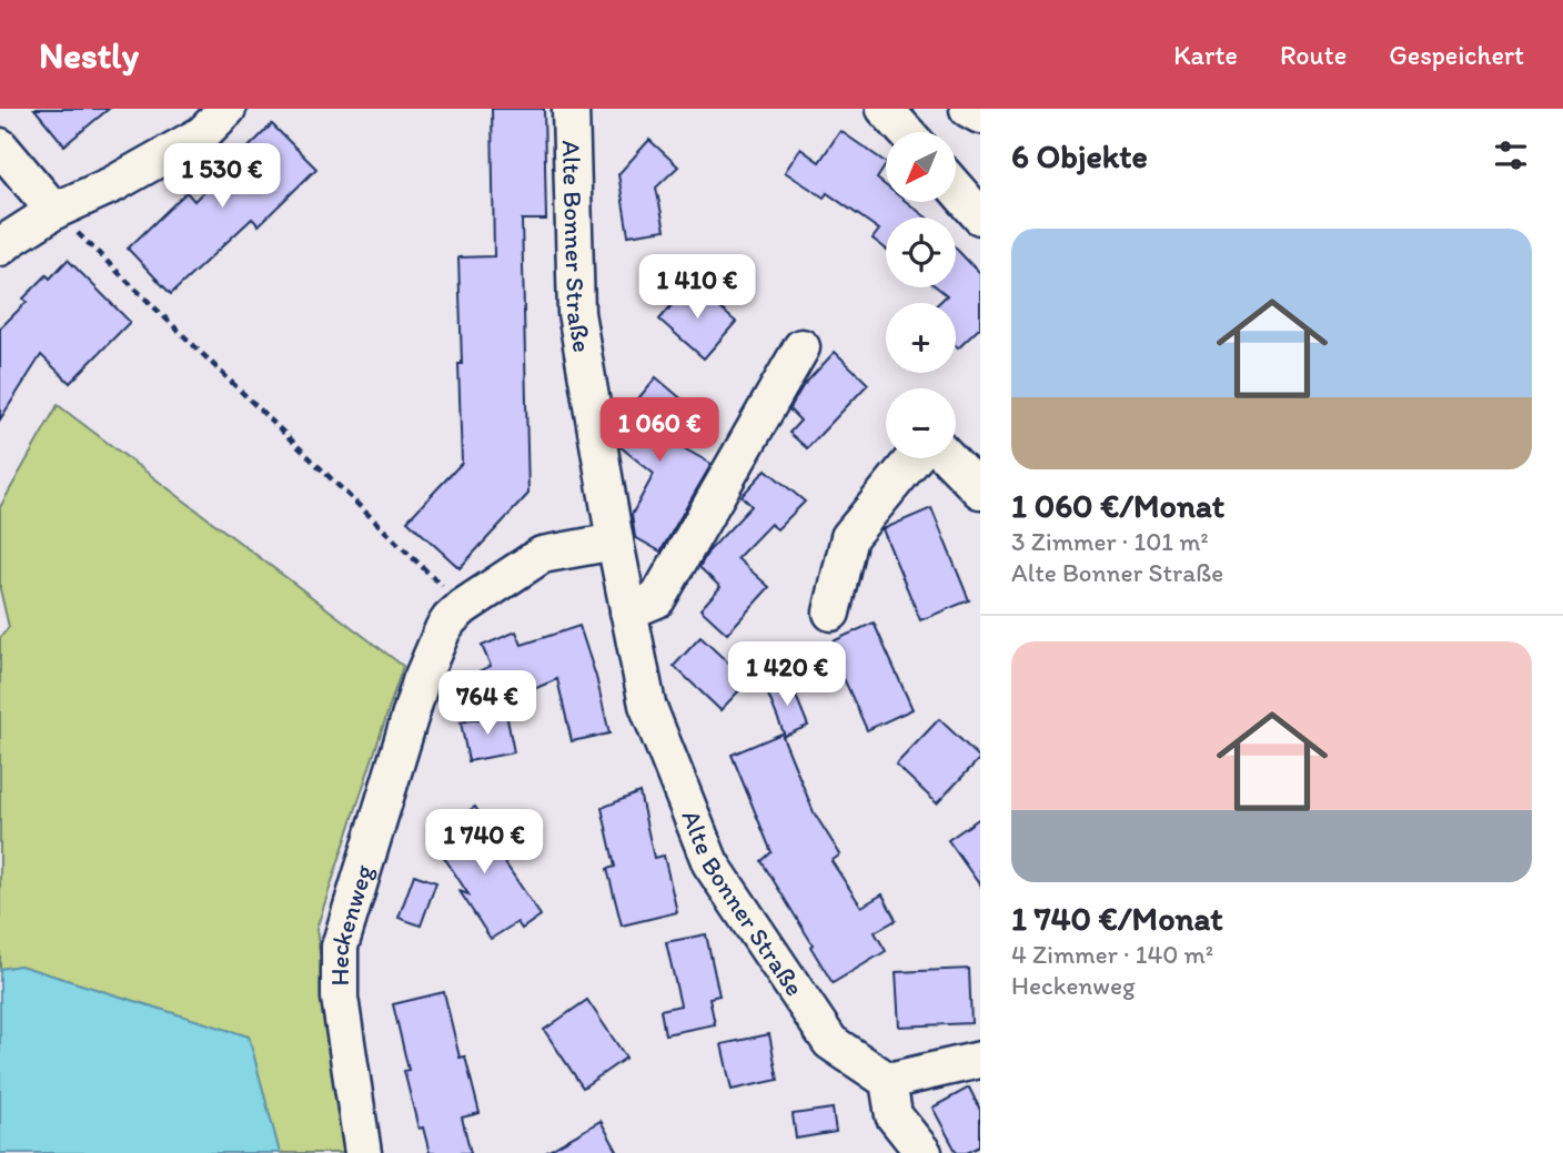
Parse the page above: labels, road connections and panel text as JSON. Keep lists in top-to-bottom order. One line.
{"streets":{"street":["Alte Bonner Straße","Heckenweg"]},"crossings":[["Alte Bonner Straße","Heckenweg"]],"north":"bottom left","page":{"header":"Nestly","nav":["Karte","Route","Gespeichert"],"heading":"6 Objekte","map_buttons":["+","−"],"price":["1 530 €","1 410 €","1 060 €","1 420 €","764 €","1 740 €"],"list":[{"name":"1 060 €/Monat","note":"3 Zimmer · 101 m² · Alte Bonner Straße"},{"name":"1 740 €/Monat","note":"4 Zimmer · 140 m² · Heckenweg"}]}}
